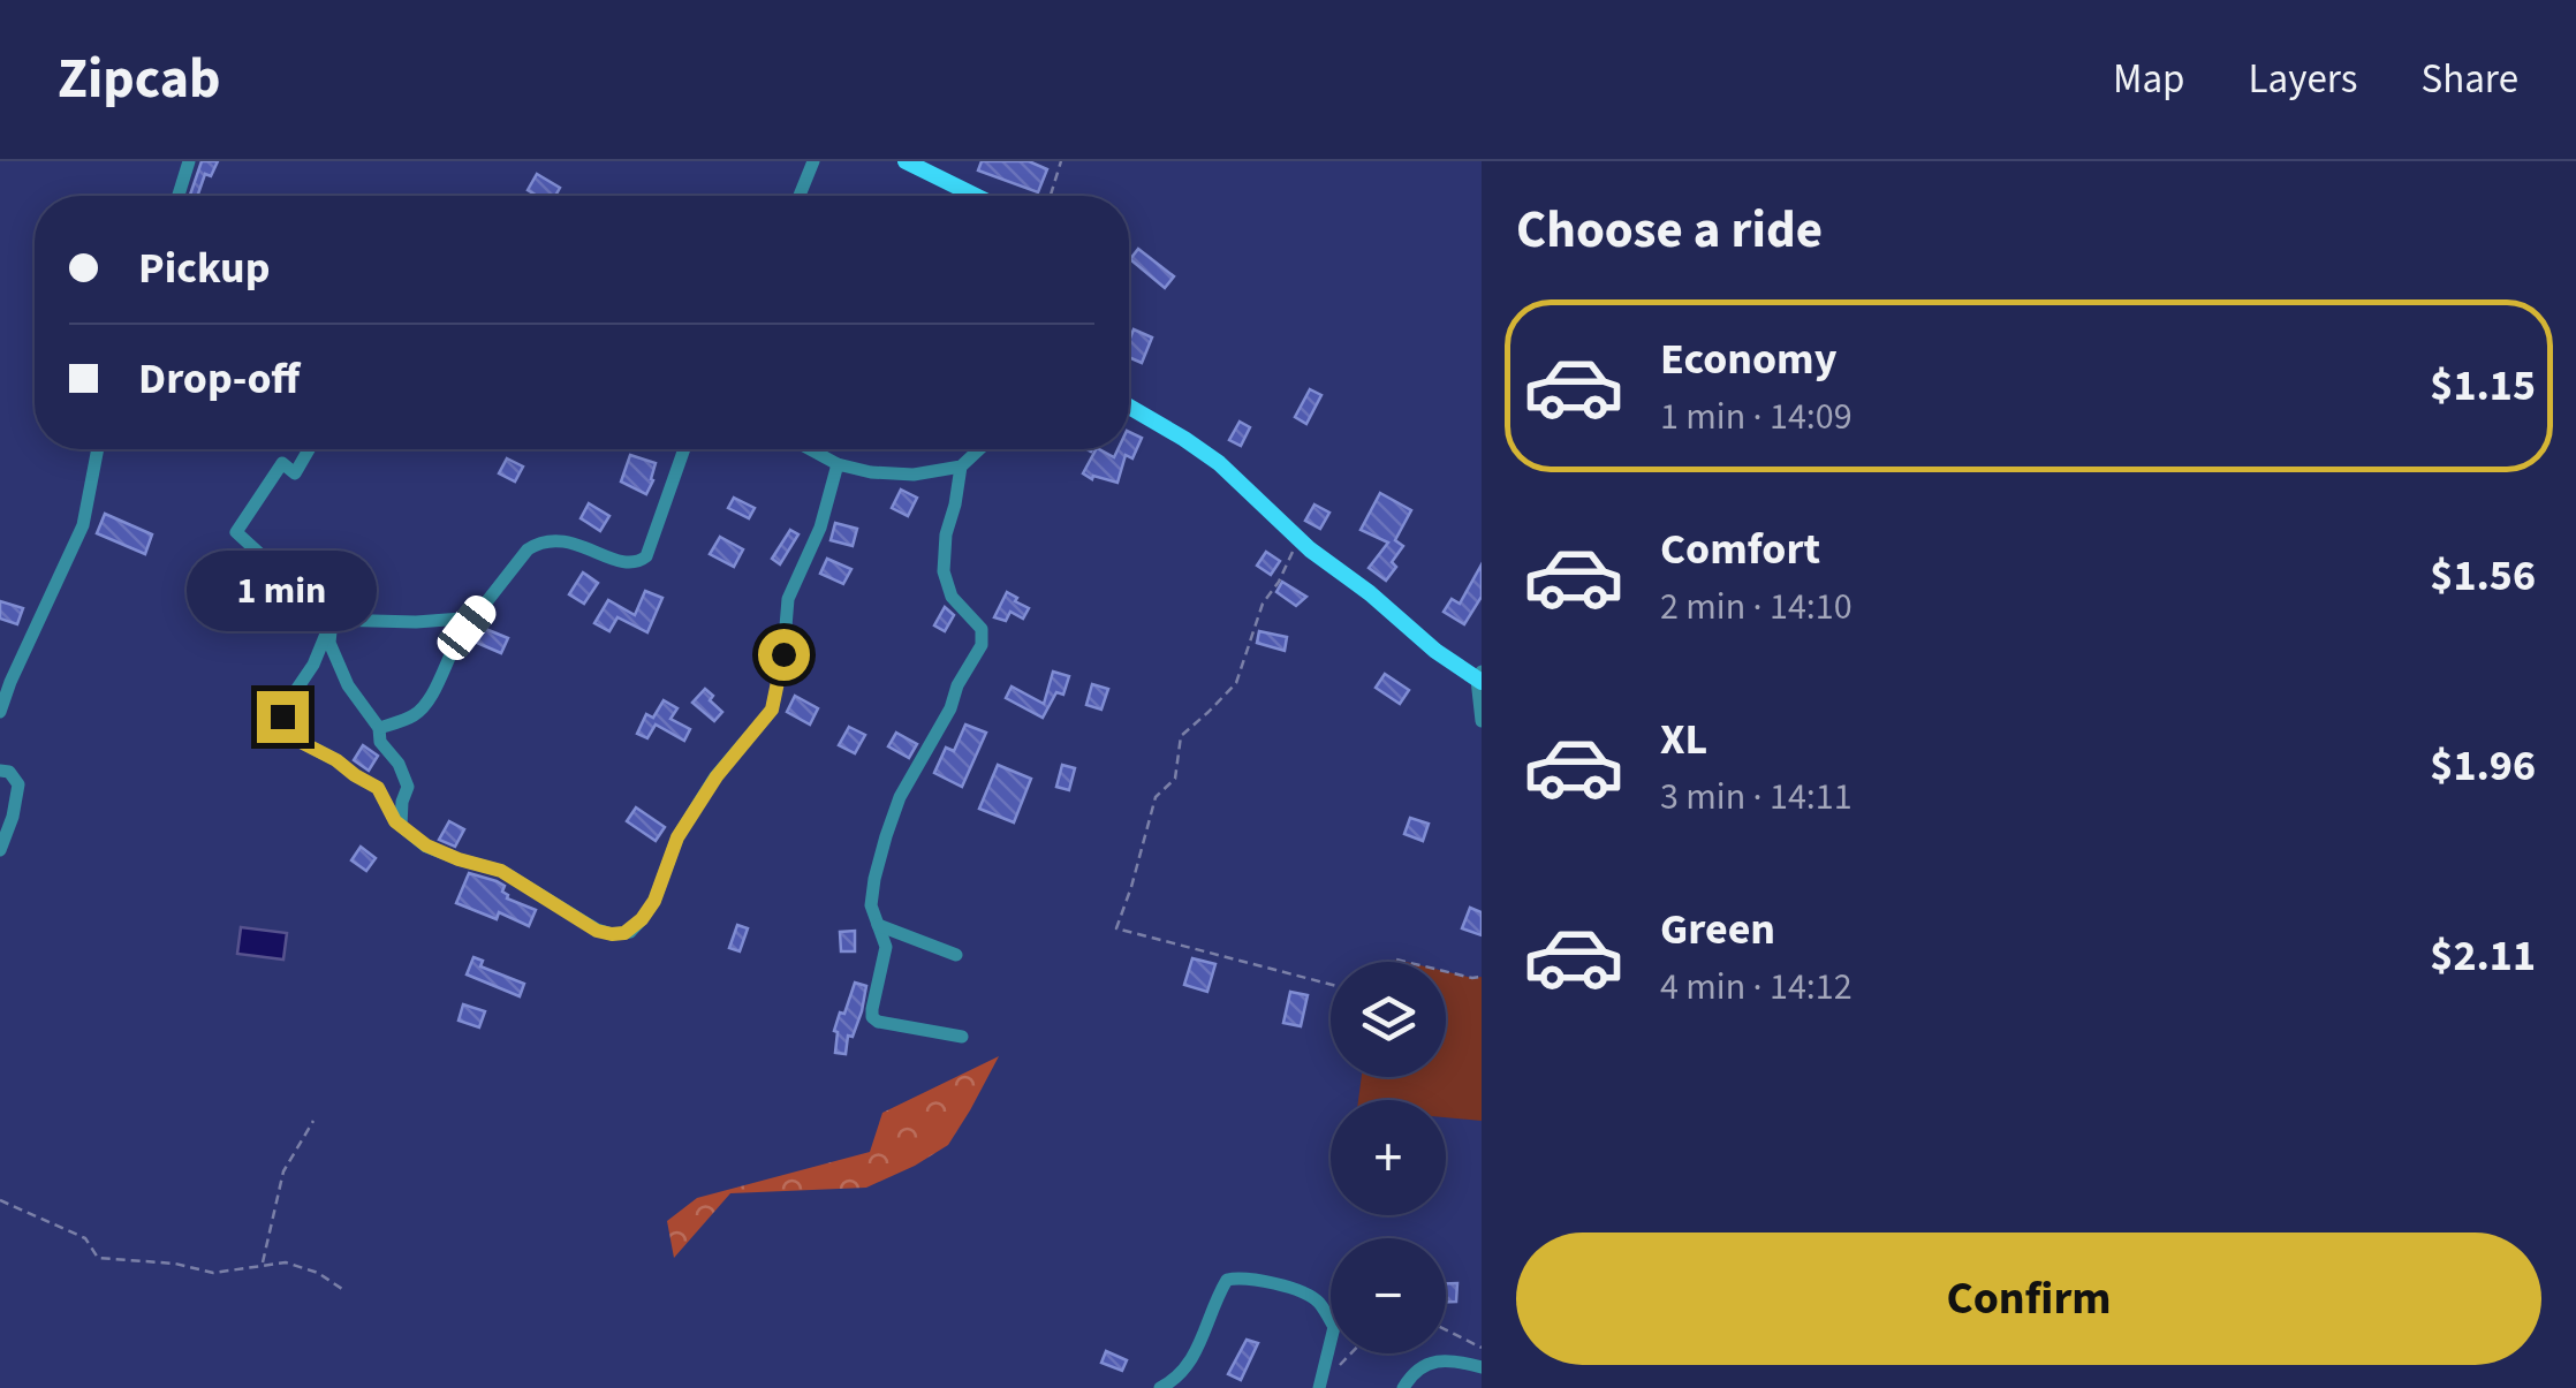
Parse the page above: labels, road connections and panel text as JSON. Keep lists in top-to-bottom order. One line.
{"page":{"header":"Zipcab","nav":["Map","Layers","Share"],"heading":"Choose a ride","banner":["Pickup","Drop-off"],"list":[{"name":"Economy","note":"1 min · 14:09","value":"$1.15"},{"name":"Comfort","note":"2 min · 14:10","value":"$1.56"},{"name":"XL","note":"3 min · 14:11","value":"$1.96"},{"name":"Green","note":"4 min · 14:12","value":"$2.11"}],"bubble":"1 min","map_buttons":["+","−"],"buttons":"Confirm"}}
